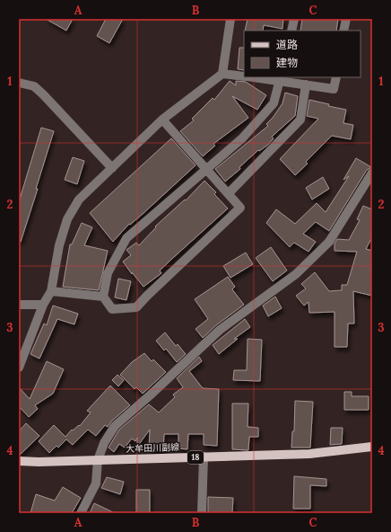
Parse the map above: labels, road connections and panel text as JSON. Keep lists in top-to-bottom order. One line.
{"streets":{"main road":["大牟田川副線","18"]},"legend":["道路","建物"],"grid":{"columns":["A","B","C"],"rows":["1","2","3","4"]}}
